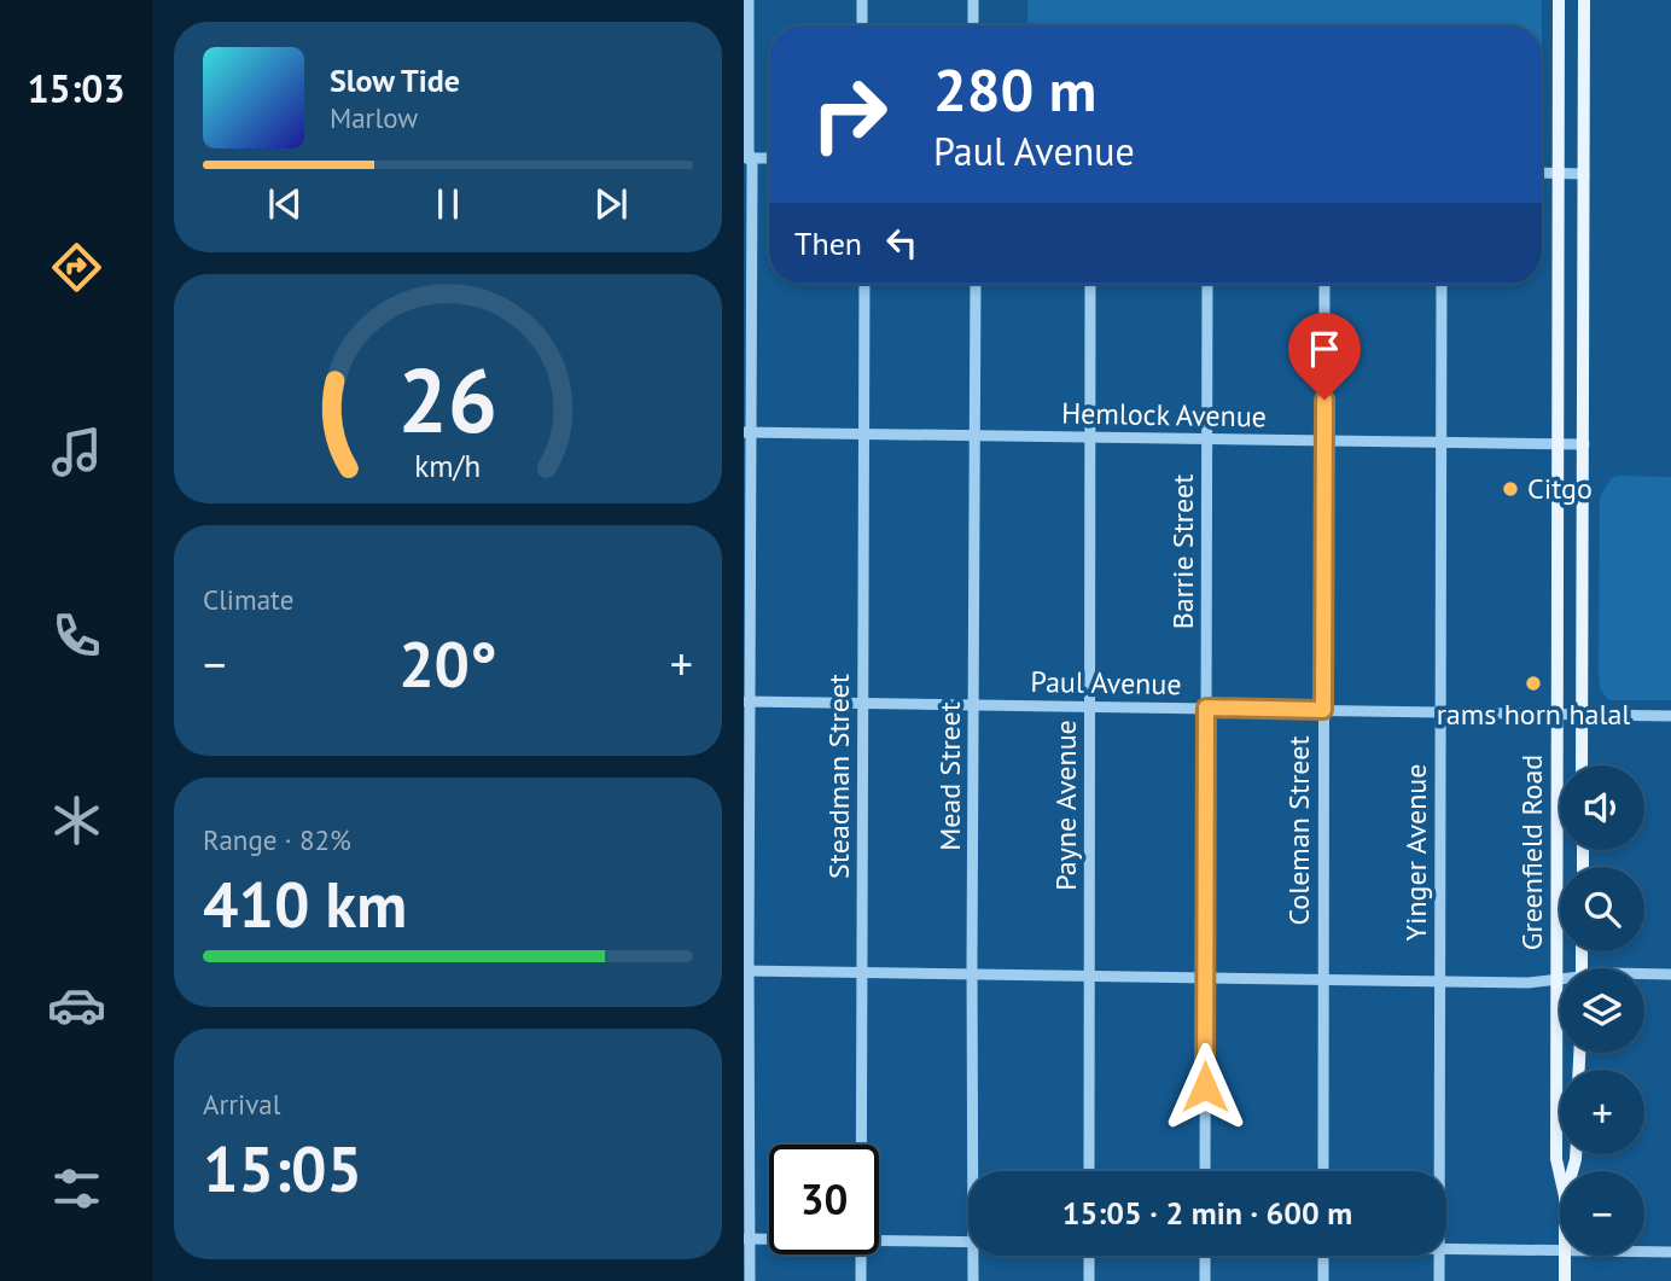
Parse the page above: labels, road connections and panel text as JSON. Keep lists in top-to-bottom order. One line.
{"streets":{"main road":["Greenfield Road"],"street":["Hemlock Avenue","Barrie Street","Paul Avenue","Steadman Street","Mead Street","Payne Avenue","Coleman Street","Yinger Avenue"]},"crossings":[["Hemlock Avenue","Barrie Street"],["Hemlock Avenue","Steadman Street"],["Hemlock Avenue","Mead Street"],["Hemlock Avenue","Payne Avenue"],["Hemlock Avenue","Coleman Street"],["Hemlock Avenue","Yinger Avenue"],["Hemlock Avenue","Greenfield Road"],["Barrie Street","Paul Avenue"],["Paul Avenue","Steadman Street"],["Paul Avenue","Mead Street"],["Paul Avenue","Payne Avenue"],["Paul Avenue","Coleman Street"],["Paul Avenue","Yinger Avenue"],["Paul Avenue","Greenfield Road"]],"places":["Citgo","rams horn halal"],"page":{"tabs":"15:03","turn":["280 m","Paul Avenue"],"song":["Slow Tide","Marlow"],"then":"Then","tile":["Climate",["Range · 82%","410 km"],["Arrival","15:05"]],"heat":["−","20°","+"],"map_buttons":["+","−"],"limit":"30","trip":"15:05 · 2 min · 600 m","gauge":["26","km/h"]}}
